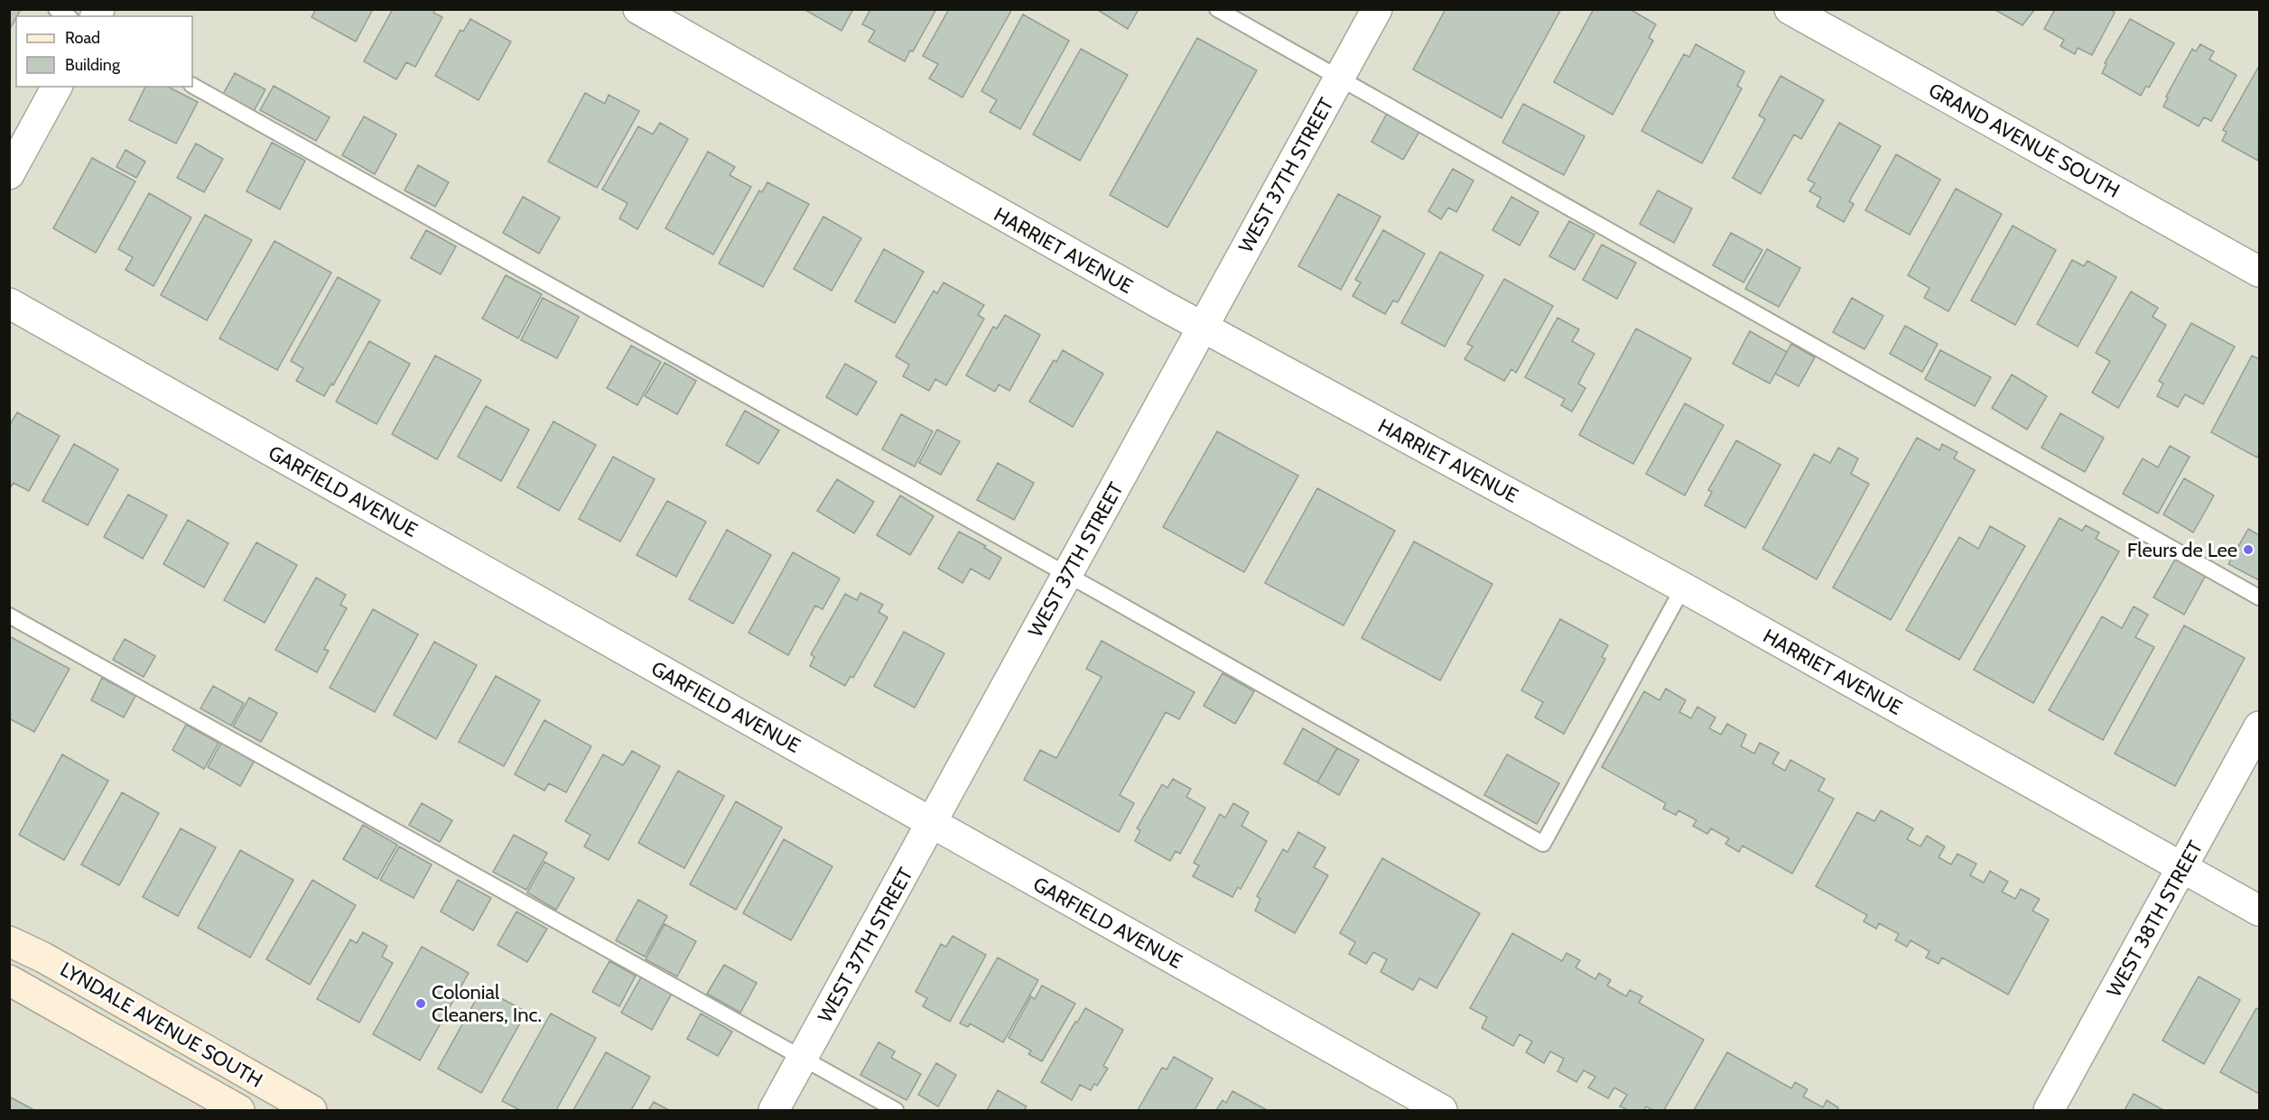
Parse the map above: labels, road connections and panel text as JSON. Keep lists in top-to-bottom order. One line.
{"streets":{"main road":["LYNDALE AVENUE SOUTH"],"street":["GRAND AVENUE SOUTH","WEST 37TH STREET","HARRIET AVENUE","GARFIELD AVENUE","WEST 38TH STREET"]},"crossings":[["WEST 37TH STREET","HARRIET AVENUE"],["WEST 37TH STREET","GARFIELD AVENUE"],["HARRIET AVENUE","WEST 38TH STREET"]],"places":["Fleurs de Lee","Colonial Cleaners, Inc."],"legend":["Road","Building"]}
